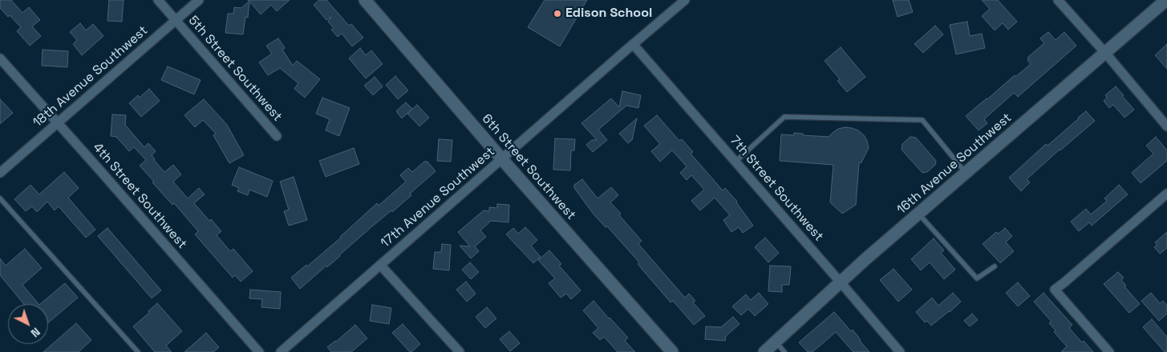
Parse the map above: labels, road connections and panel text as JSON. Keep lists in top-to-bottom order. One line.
{"streets":{"street":["5th Street Southwest","18th Avenue Southwest","16th Avenue Southwest","6th Street Southwest","7th Street Southwest","4th Street Southwest","17th Avenue Southwest"]},"crossings":[["5th Street Southwest","18th Avenue Southwest"],["18th Avenue Southwest","4th Street Southwest"],["16th Avenue Southwest","7th Street Southwest"],["6th Street Southwest","17th Avenue Southwest"],["7th Street Southwest","17th Avenue Southwest"]],"places":["Edison School"],"north":"bottom right"}
